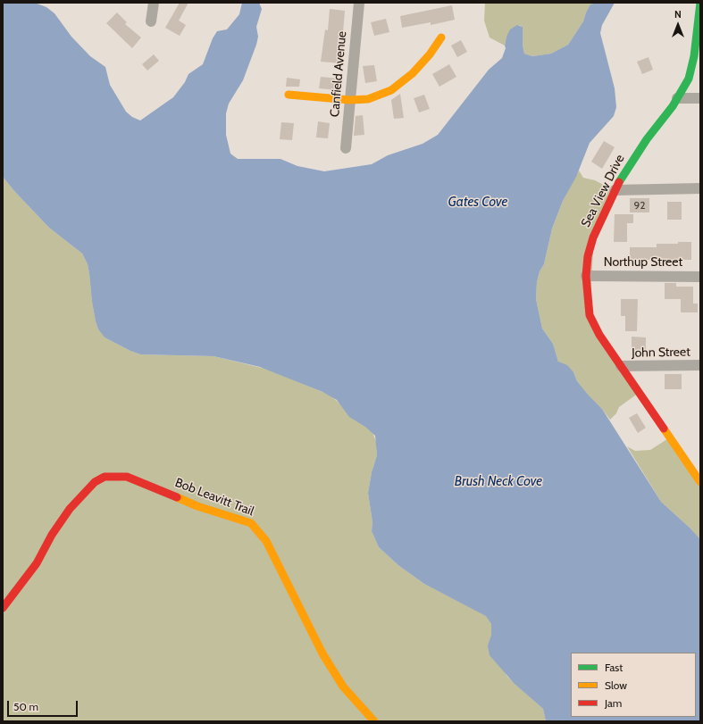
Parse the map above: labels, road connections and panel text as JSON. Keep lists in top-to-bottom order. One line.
{"streets":{"street":["Canfield Avenue","Sea View Drive","Northup Street","John Street","Bob Leavitt Trail"]},"crossings":[["Sea View Drive","Northup Street"],["Sea View Drive","John Street"]],"water":["Gates Cove","Brush Neck Cove"],"house_numbers":["92"],"legend":["Fast","Slow","Jam"],"scale_bar":"50 m","north":"top"}
